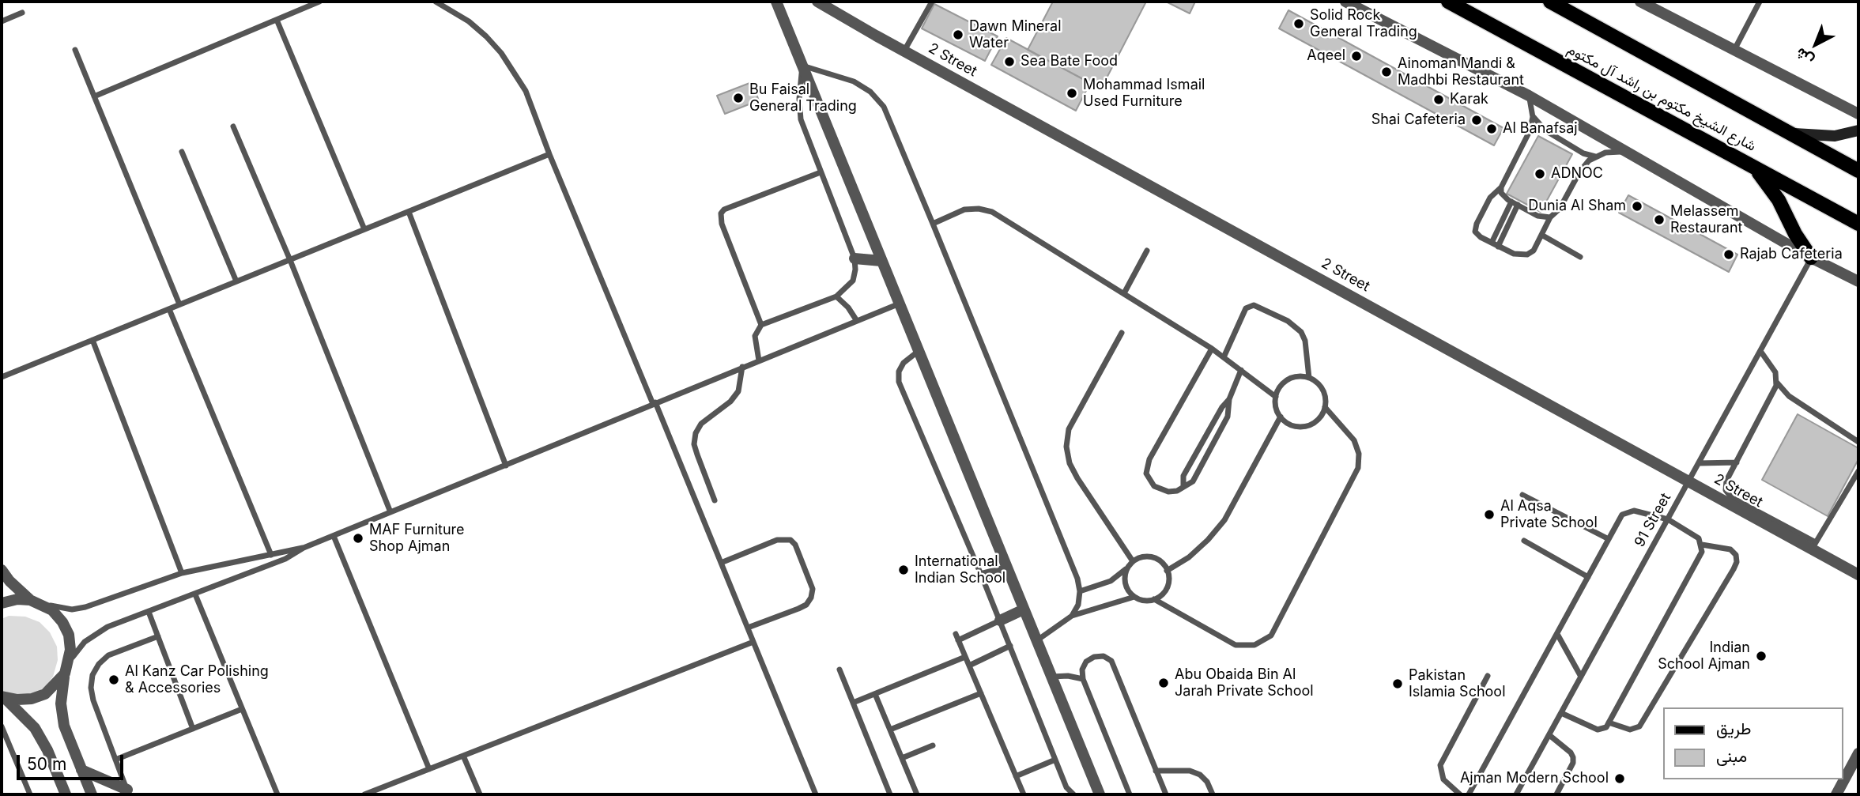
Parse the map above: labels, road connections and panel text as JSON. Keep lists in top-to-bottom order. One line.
{"streets":{"main road":["شارع الشيخ مكتوم بن راشد آل مكتوم"],"street":["2 Street"],"lane":["91 Street"]},"crossings":[["2 Street","91 Street"]],"places":["Solid Rock General Trading","Dawn Mineral Water","Aqeel","Sea Bate Food","Ainoman Mandi & Madhbi Restaurant","Mohammad Ismail Used Furniture","Bu Faisal General Trading","Karak","Shai Cafeteria","Al Banafsaj","ADNOC","Dunia Al Sham","Melassem Restaurant","Rajab Cafeteria","Al Aqsa Private School","MAF Furniture Shop Ajman","International Indian School","Indian School Ajman","Al Kanz Car Polishing & Accessories","Abu Obaida Bin Al Jarah Private School","Pakistan Islamia School","Ajman Modern School"],"legend":["طريق","مبنى"],"scale_bar":"50 m","north":"bottom left"}
